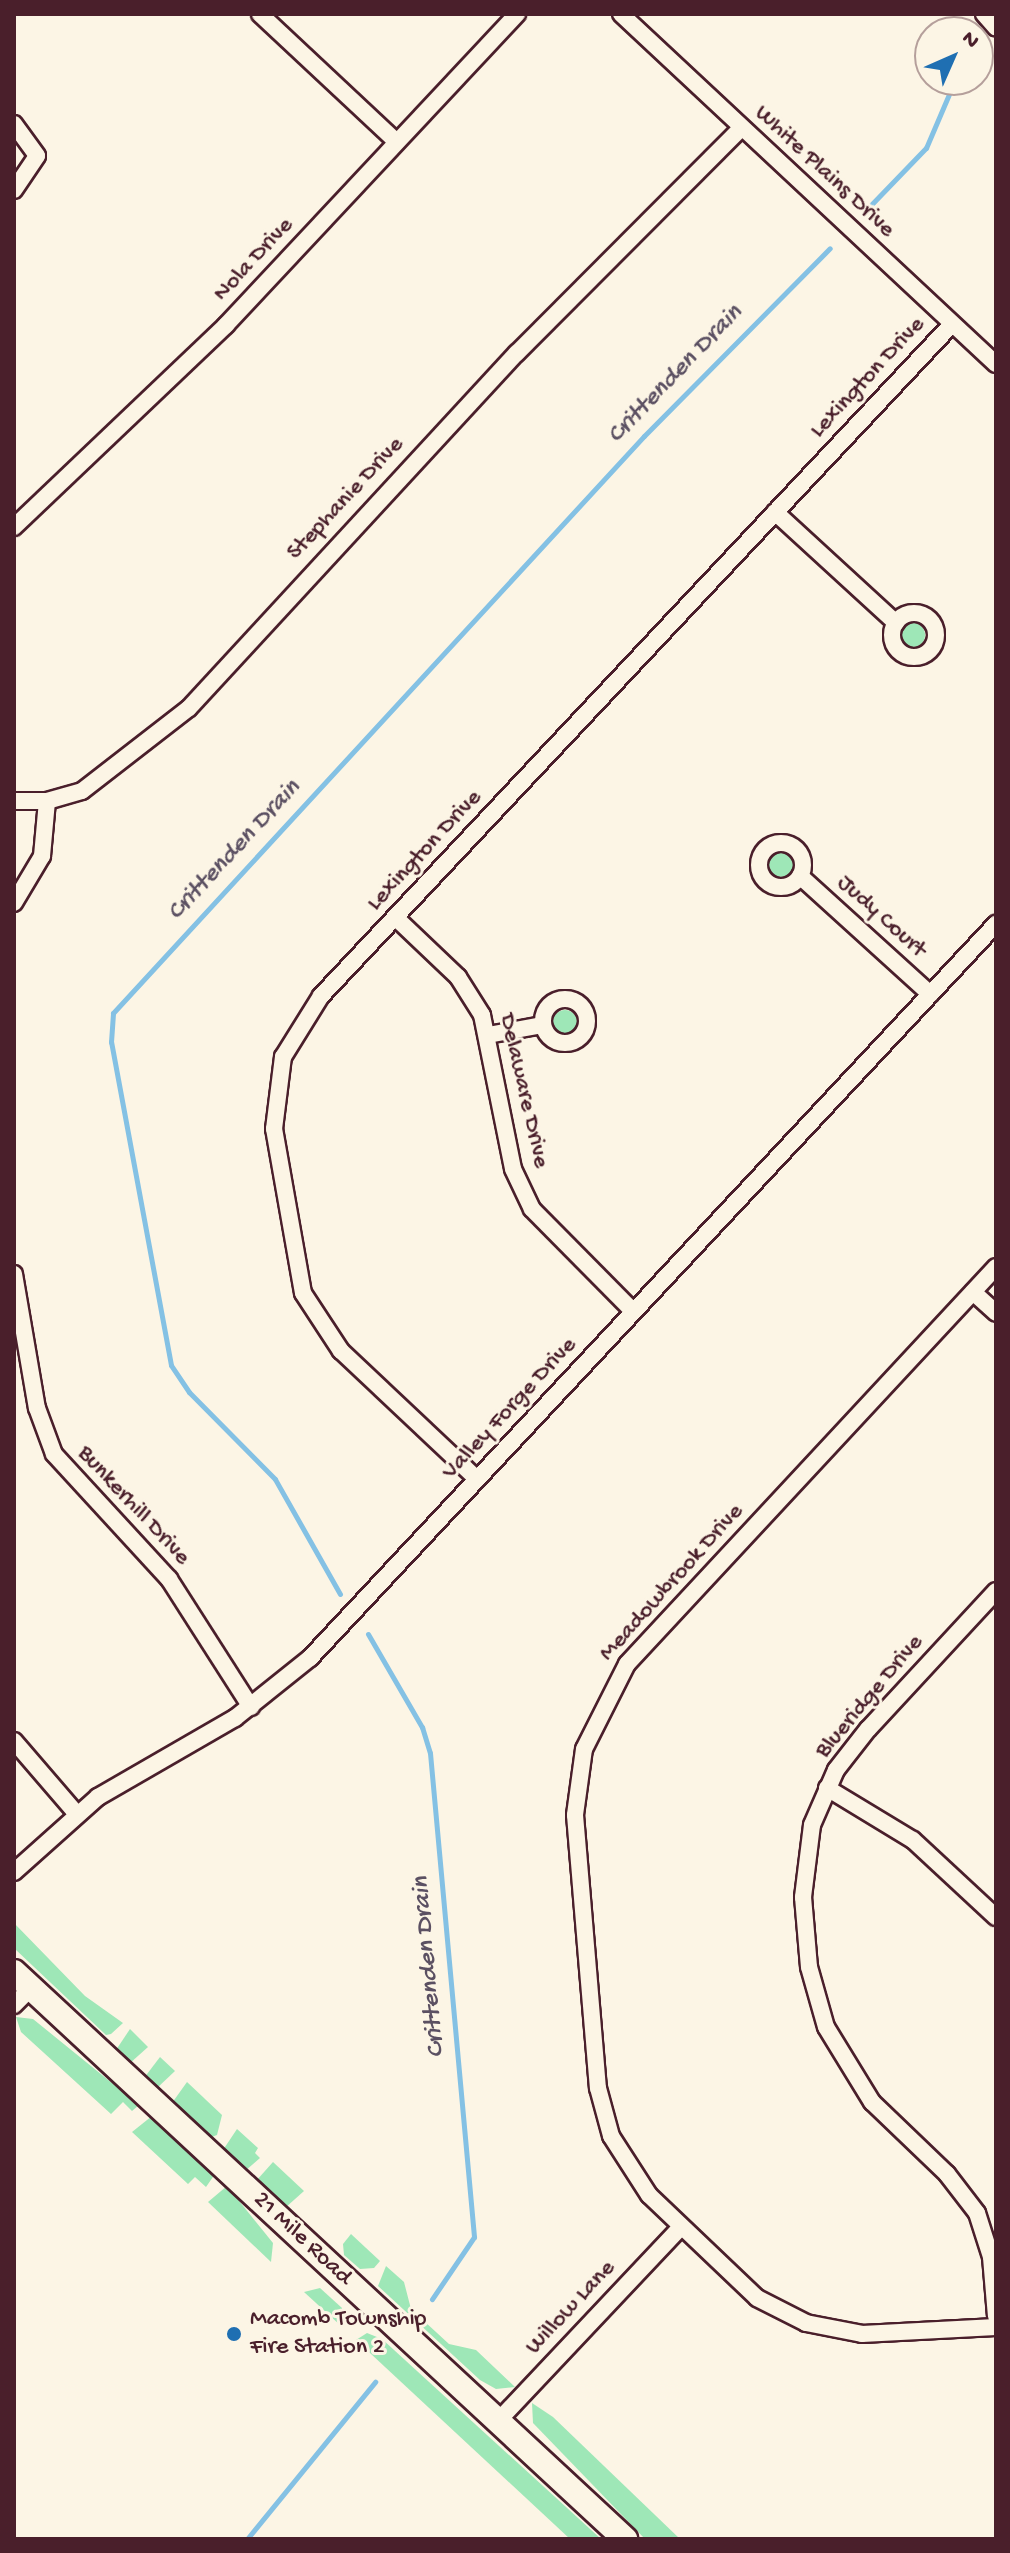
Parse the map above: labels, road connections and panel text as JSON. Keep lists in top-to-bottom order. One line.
{"streets":{"street":["White Plains Drive","Nola Drive","Lexington Drive","Stephanie Drive","Judy Court","Delaware Drive","Valley Forge Drive","Bunkerhill Drive","Meadowbrook Drive","Blueridge Drive","21 Mile Road","Willow Lane"]},"crossings":[["White Plains Drive","Lexington Drive"],["White Plains Drive","Stephanie Drive"],["Lexington Drive","Delaware Drive"],["Lexington Drive","Valley Forge Drive"],["Judy Court","Valley Forge Drive"],["Delaware Drive","Valley Forge Drive"],["Valley Forge Drive","Bunkerhill Drive"],["Meadowbrook Drive","Willow Lane"],["21 Mile Road","Willow Lane"]],"water":["Crittenden Drain"],"places":["Macomb Township Fire Station 2"],"north":"top right"}
